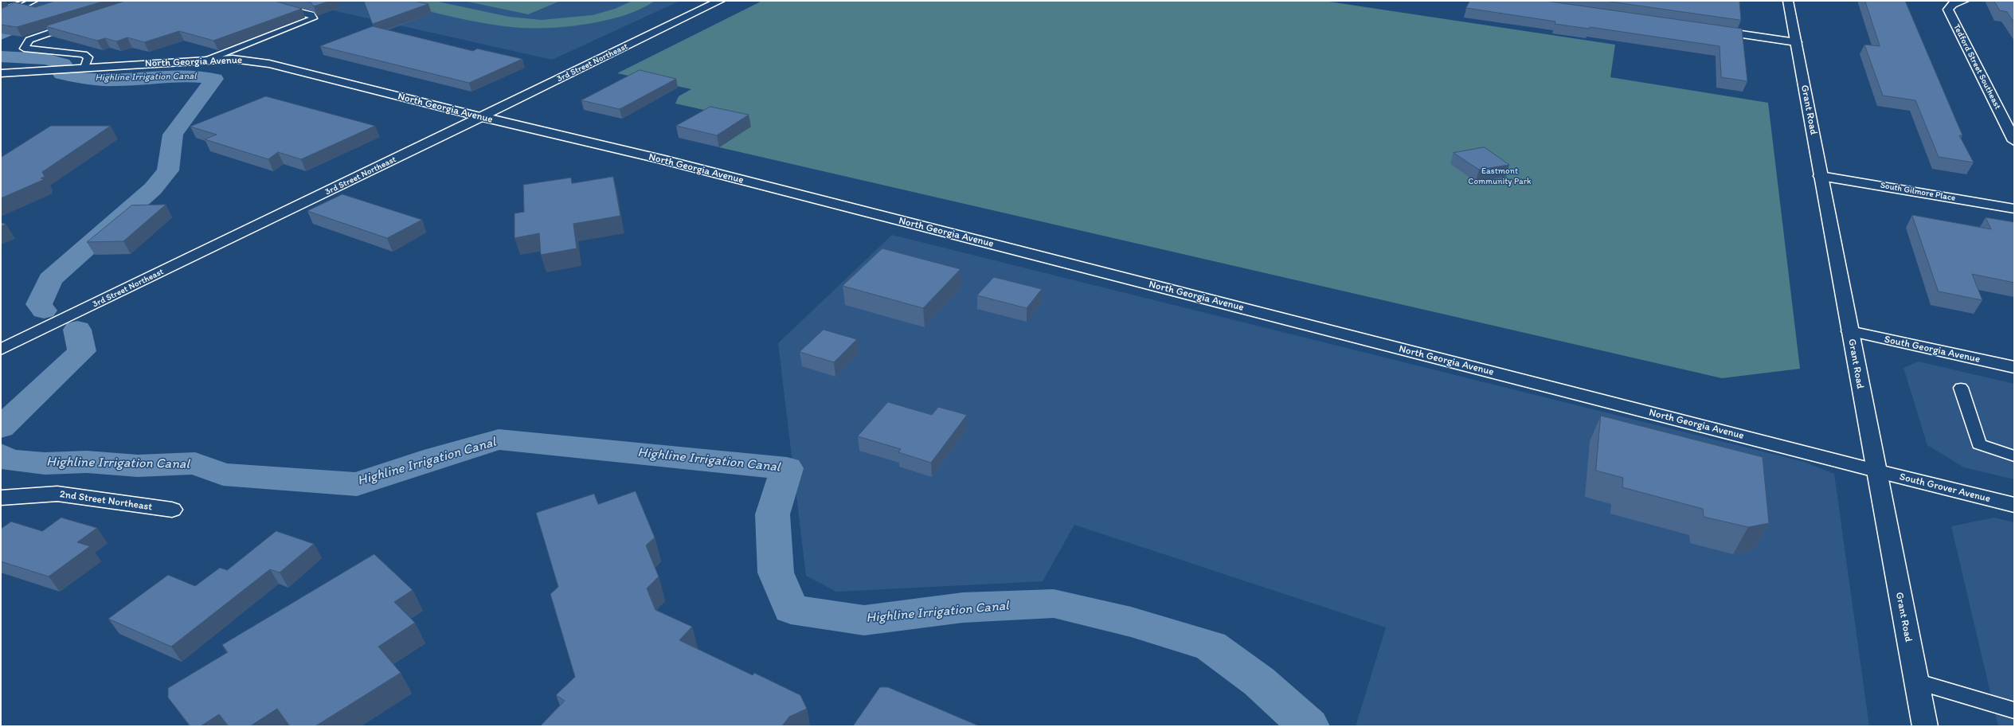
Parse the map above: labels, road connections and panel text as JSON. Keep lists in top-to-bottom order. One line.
{"streets":{"street":["North Georgia Avenue","3rd Street Northeast","Tedford Street Southeast","Grant Road","South Gilmore Place","South Georgia Avenue","South Grover Avenue","2nd Street Northeast"]},"crossings":[["North Georgia Avenue","3rd Street Northeast"],["North Georgia Avenue","Grant Road"],["North Georgia Avenue","South Grover Avenue"],["Grant Road","South Gilmore Place"],["Grant Road","South Georgia Avenue"],["Grant Road","South Grover Avenue"]],"water":["Highline Irrigation Canal"],"parks":["Eastmont Community Park"]}
